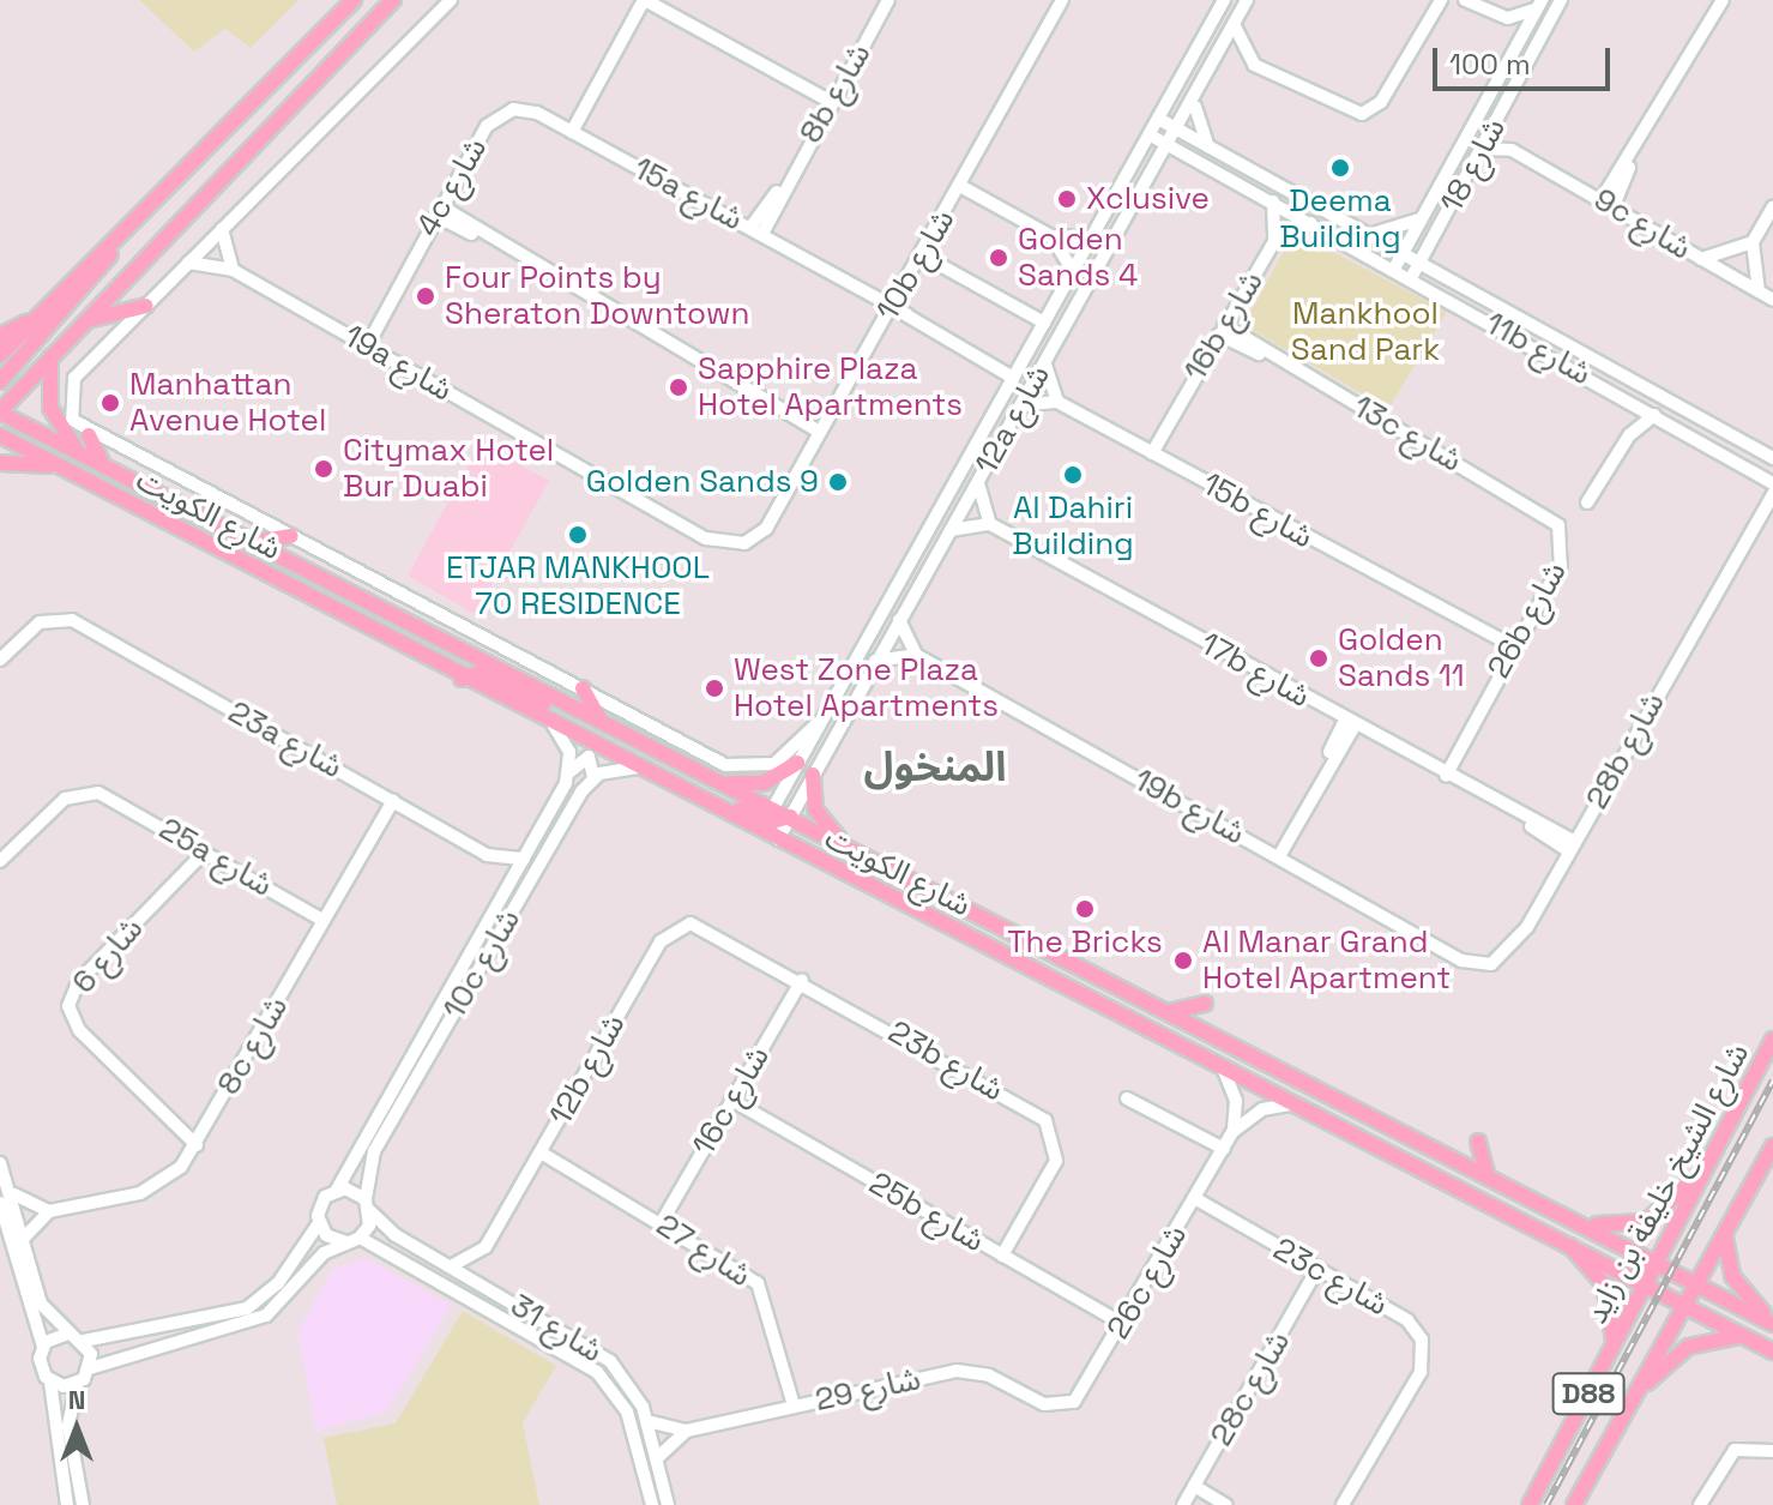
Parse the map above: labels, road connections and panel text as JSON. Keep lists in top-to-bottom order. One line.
{"streets":{"main road":["شارع الكويت","شارع الشيخ خليفة بن زايد","D88"],"street":["8b شارع","شارع 18","4c شارع","15a شارع","9c شارع","10b شارع","16b شارع","11b شارع","19a شارع","12a شارع","13c شارع","15b شارع","26b شارع","17b شارع","23a شارع","28b شارع","19b شارع","25a شارع","شارع 6","10c شارع","8c شارع","23b شارع","12b شارع","16c شارع","25b شارع","شارع 27","23c شارع","26c شارع","شارع 31","28c شارع","شارع 29"]},"crossings":[["8b شارع","15a شارع"],["شارع 18","9c شارع"],["شارع 18","11b شارع"],["4c شارع","15a شارع"],["4c شارع","19a شارع"],["15a شارع","10b شارع"],["15a شارع","12a شارع"],["10b شارع","19a شارع"],["16b شارع","11b شارع"],["16b شارع","13c شارع"],["16b شارع","15b شارع"],["11b شارع","12a شارع"],["11b شارع","28b شارع"],["12a شارع","شارع الكويت"],["13c شارع","26b شارع"],["15b شارع","26b شارع"],["شارع الكويت","شارع الشيخ خليفة بن زايد"],["شارع الكويت","26c شارع"],["شارع الكويت","D88"],["26b شارع","17b شارع"],["17b شارع","28b شارع"],["23a شارع","10c شارع"],["23a شارع","8c شارع"],["28b شارع","19b شارع"],["25a شارع","شارع 6"],["25a شارع","8c شارع"],["شارع 6","8c شارع"],["10c شارع","شارع 31"],["23b شارع","12b شارع"],["23b شارع","16c شارع"],["23b شارع","25b شارع"],["12b شارع","شارع 27"],["16c شارع","25b شارع"],["16c شارع","شارع 27"],["25b شارع","26c شارع"],["شارع 27","شارع 29"],["23c شارع","26c شارع"],["23c شارع","28c شارع"],["26c شارع","شارع 29"],["شارع 31","شارع 29"]],"districts":["المنخول"],"parks":["Mankhool Sand Park"],"places":["Deema Building","Xclusive","Golden Sands 4","Four Points by Sheraton Downtown","Sapphire Plaza Hotel Apartments","Manhattan Avenue Hotel","Citymax Hotel Bur Duabi","Al Dahiri Building","Golden Sands 9","ETJAR MANKHOOL 70 RESIDENCE","Golden Sands 11","West Zone Plaza Hotel Apartments","The Bricks","Al Manar Grand Hotel Apartment"],"scale_bar":"100 m","north":"top"}
